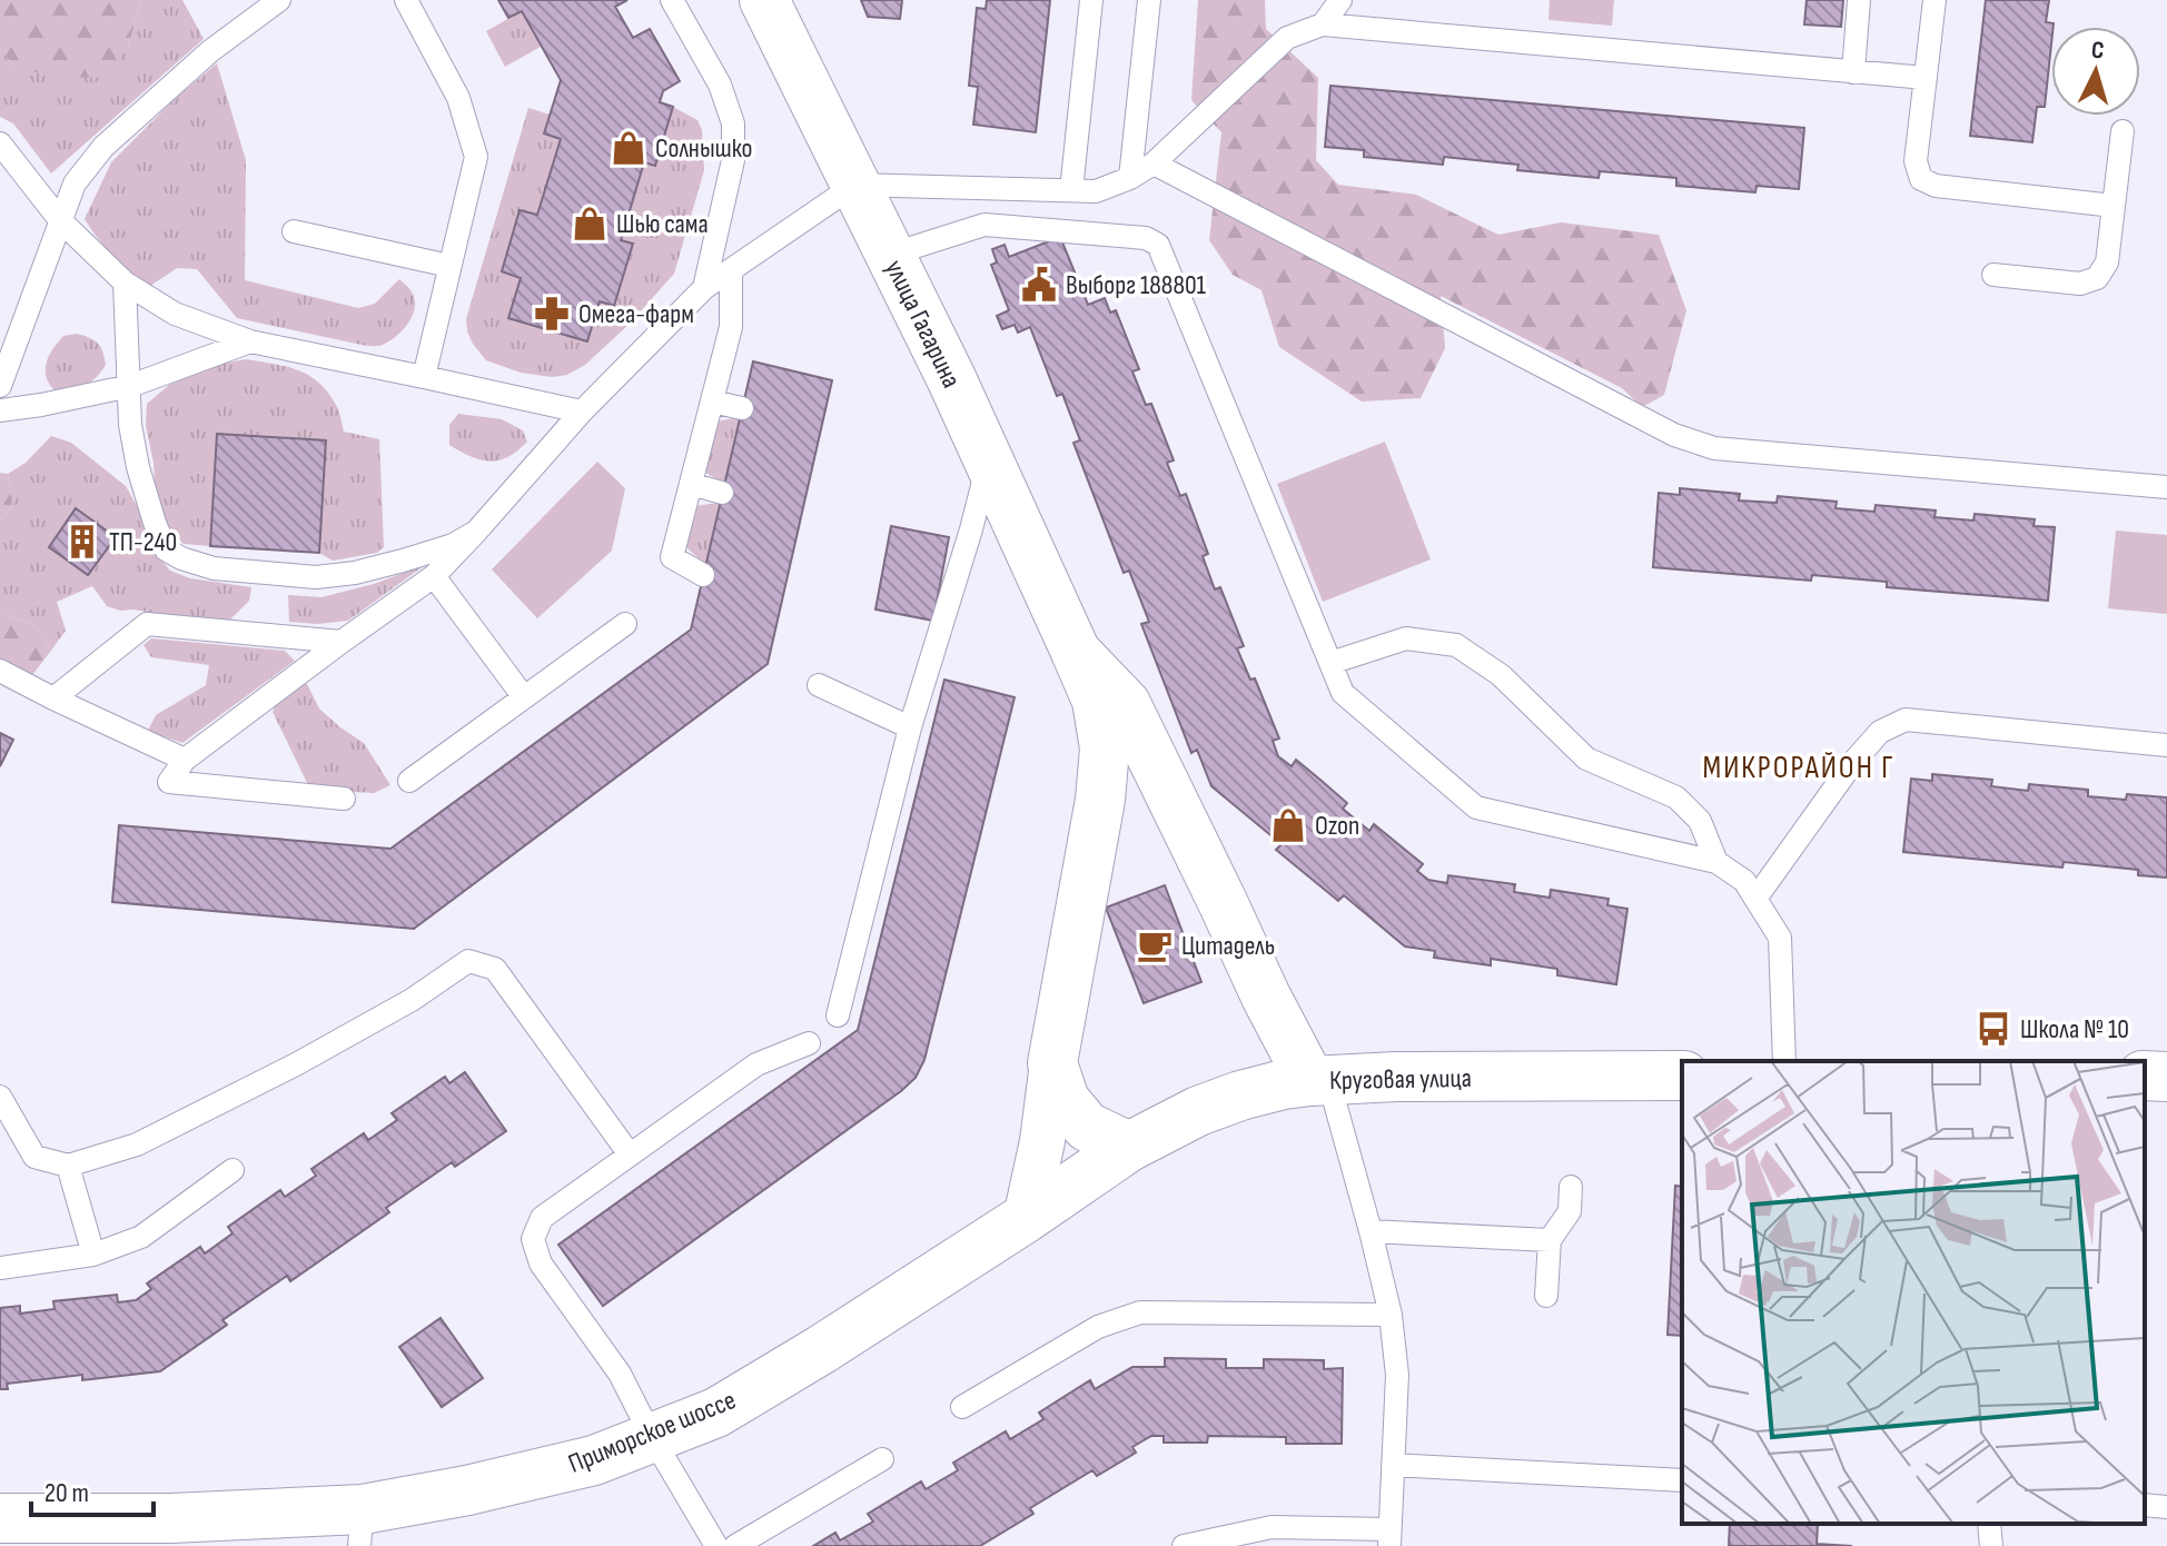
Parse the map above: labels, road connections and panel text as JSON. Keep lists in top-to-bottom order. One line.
{"streets":{"main road":["улица Гагарина","Круговая улица","Приморское шоссе"]},"crossings":[["улица Гагарина","Круговая улица"],["Круговая улица","Приморское шоссе"]],"districts":["МИКРОРАЙОН Г"],"places":{"shop":["Солнышко","Шью сама","Ozon"],"public building":["Выборг 188801"],"pharmacy":["Омега-фарм"],"building":["ТП-240"],"cafe":["Цитадель"],"bus stop":["Школа № 10"]},"scale_bar":"20 m","north":"top"}
